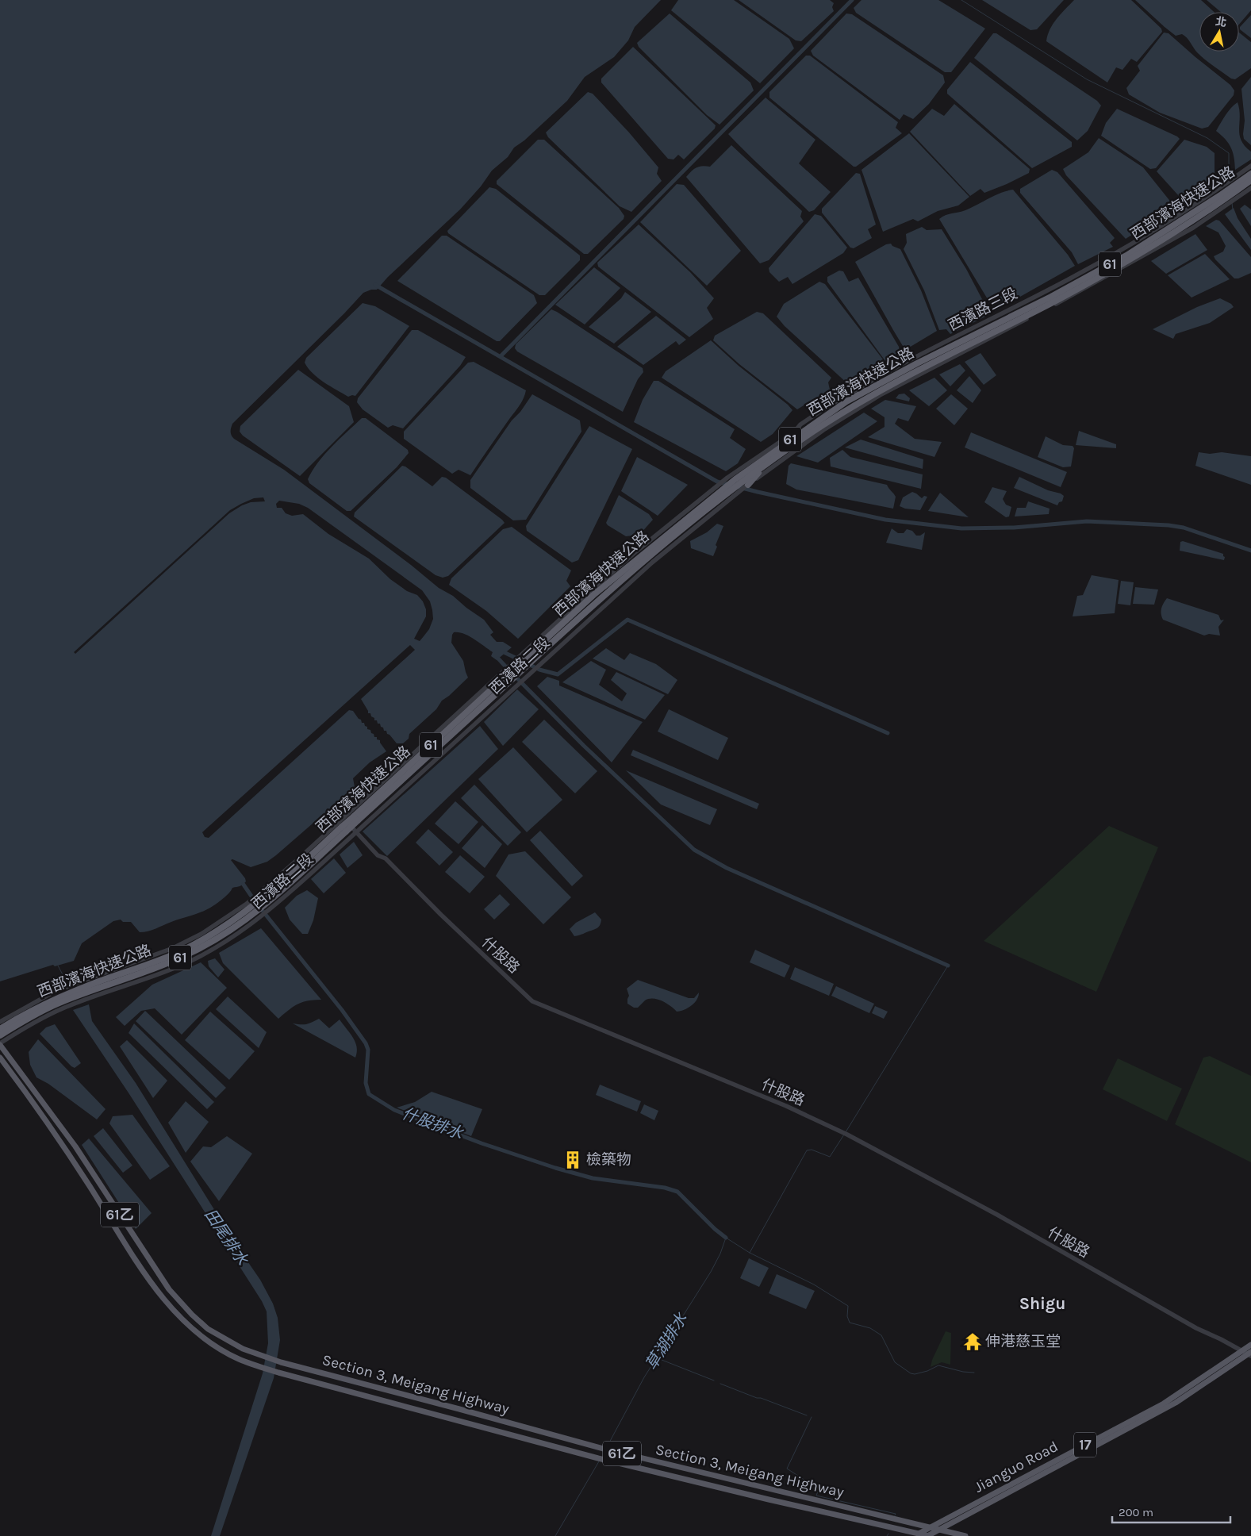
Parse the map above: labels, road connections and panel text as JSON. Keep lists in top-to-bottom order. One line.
{"streets":{"highway":["西部濱海快速公路","61"],"main road":["61乙","Section 3, Meigang Highway","17","Jianguo Road"],"street":["西濱路三段","西濱路二段","什股路"]},"crossings":[["西部濱海快速公路","西濱路三段"],["西部濱海快速公路","西濱路二段"],["西濱路三段","西濱路二段"],["西濱路二段","什股路"],["西濱路二段","Section 3, Meigang Highway"],["什股路","Jianguo Road"],["Section 3, Meigang Highway","Jianguo Road"]],"districts":["Shigu"],"water":["什股排水","田尾排水","草湖排水"],"places":{"building":["檢築物"],"temple":["伸港慈玉堂"]},"scale_bar":"200 m","north":"top"}
